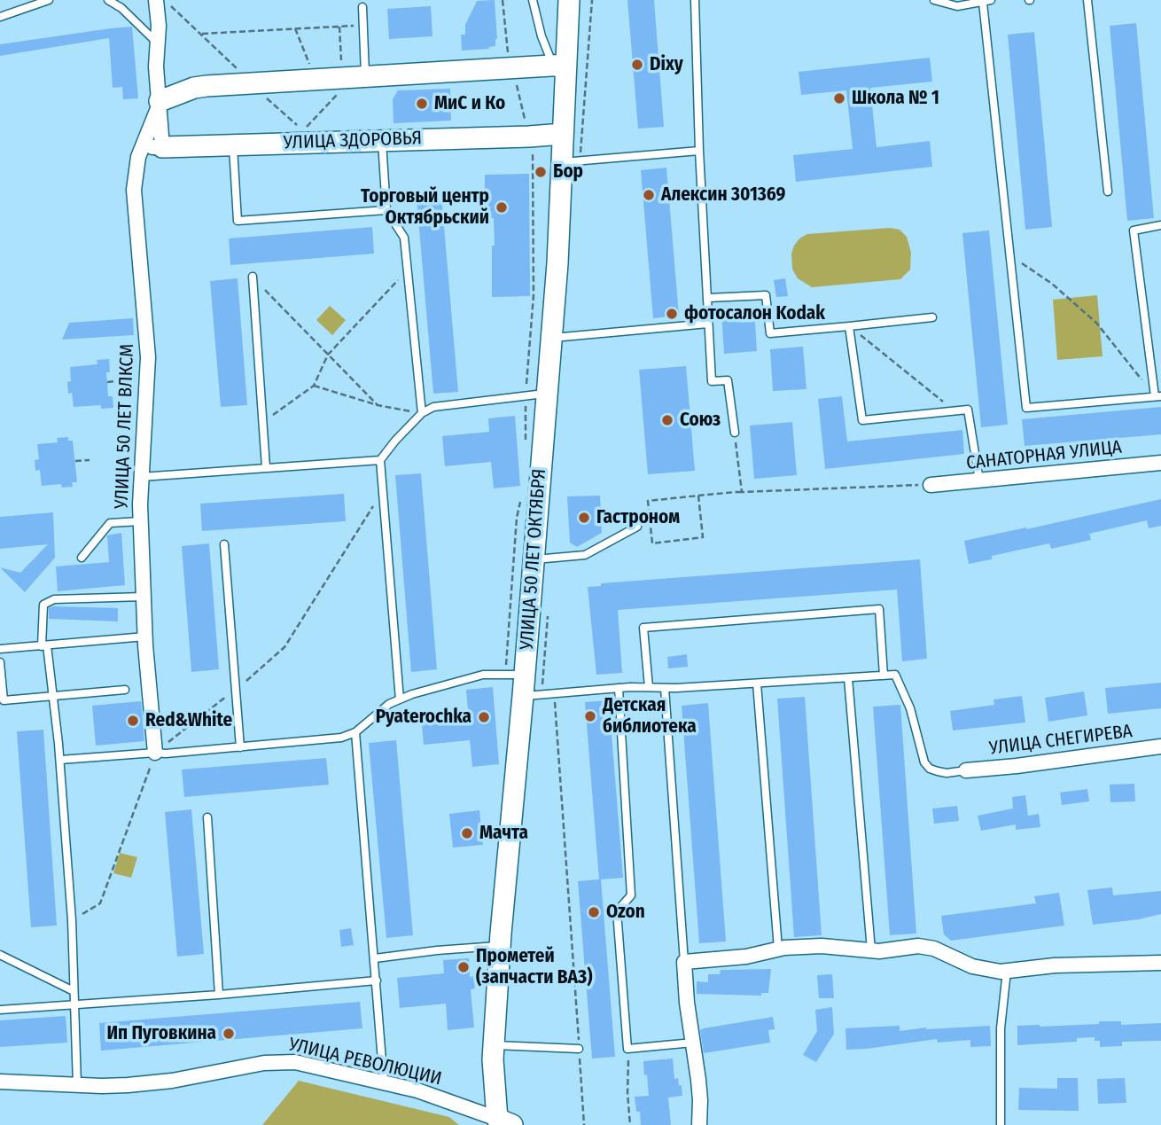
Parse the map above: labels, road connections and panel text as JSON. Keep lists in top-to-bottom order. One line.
{"streets":{"street":["УЛИЦА ЗДОРОВЬЯ","УЛИЦА 50 ЛЕТ ВЛКСМ","САНАТОРНАЯ УЛИЦА","УЛИЦА 50 ЛЕТ ОКТЯБРЯ","УЛИЦА СНЕГИРЕВА","УЛИЦА РЕВОЛЮЦИИ"]},"crossings":[["УЛИЦА ЗДОРОВЬЯ","УЛИЦА 50 ЛЕТ ВЛКСМ"],["УЛИЦА ЗДОРОВЬЯ","УЛИЦА 50 ЛЕТ ОКТЯБРЯ"],["УЛИЦА 50 ЛЕТ ОКТЯБРЯ","УЛИЦА РЕВОЛЮЦИИ"]],"places":["Dixy","Школа № 1","МиС и Ко","Бор","Алексин 301369","Торговый центр Октябрьский","фотосалон Kodak","Союз","Гастроном","Детская библиотека","Pyaterochka","Red&White","Мачта","Ozon","Прометей (запчасти ВАЗ)","Ип Пуговкина"]}
